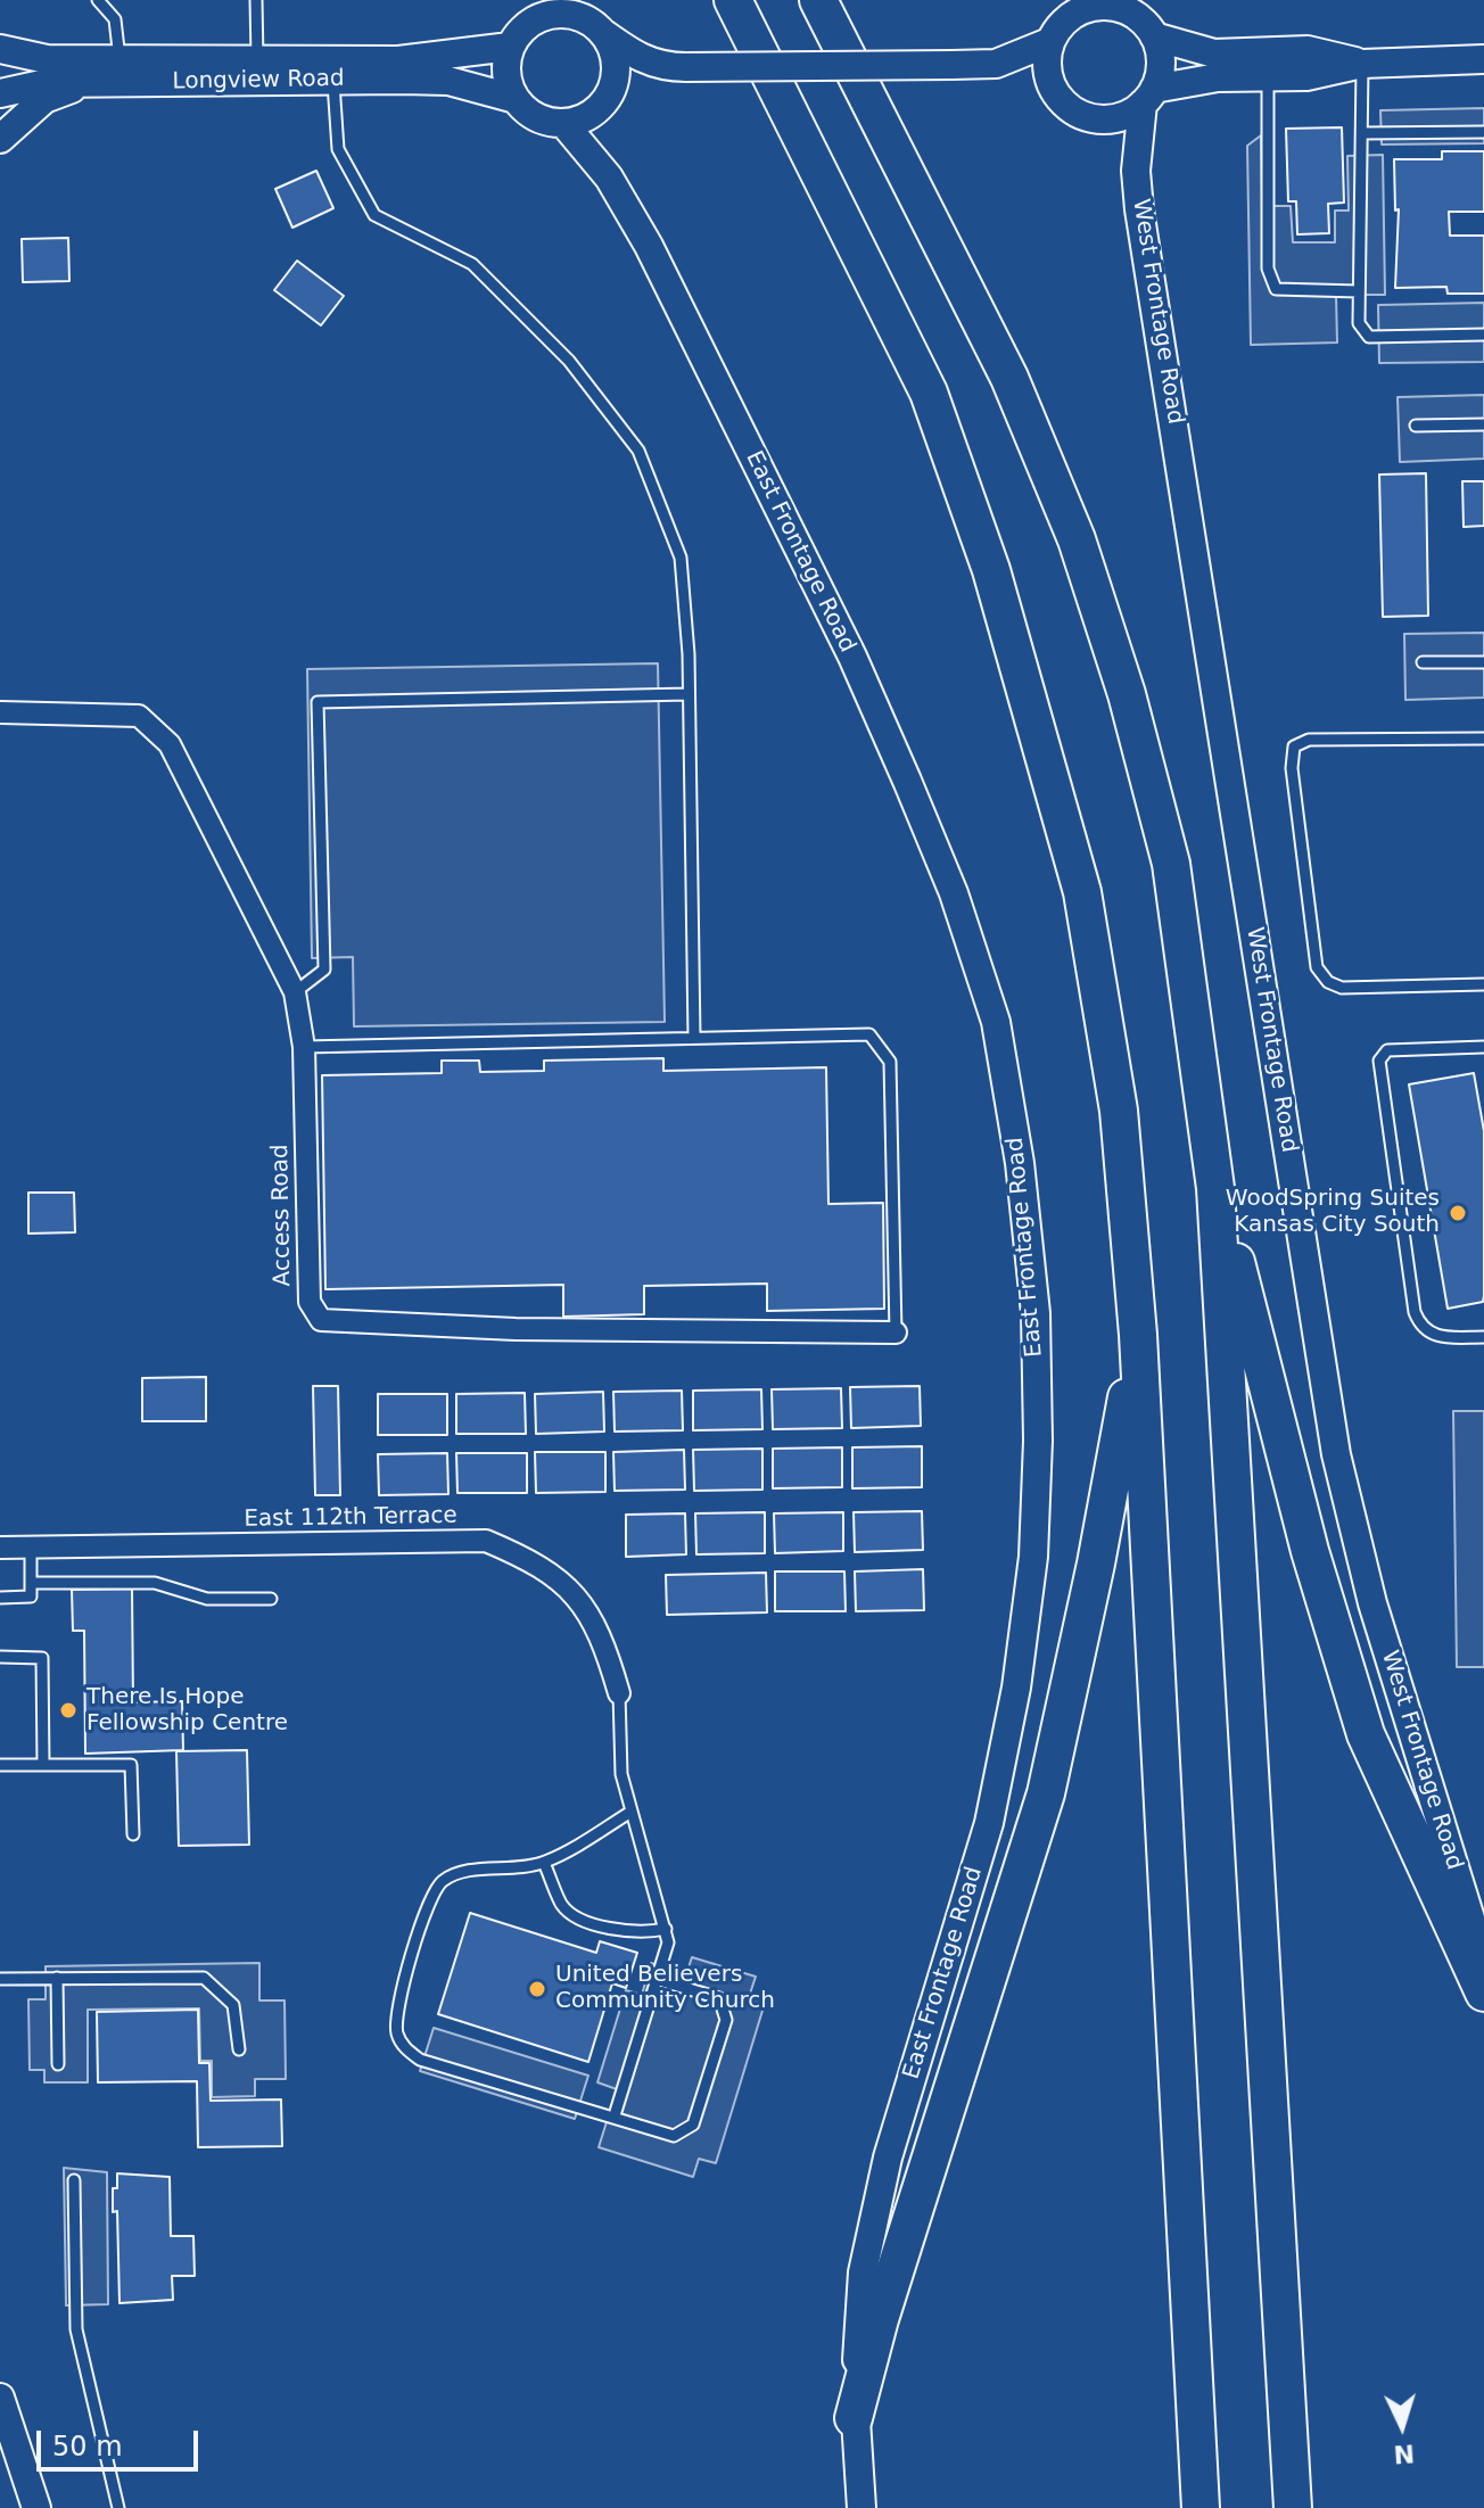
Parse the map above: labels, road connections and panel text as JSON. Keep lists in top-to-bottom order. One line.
{"streets":{"street":["Longview Road","West Frontage Road","East Frontage Road","Access Road","East 112th Terrace"]},"crossings":[["Longview Road","East Frontage Road"]],"places":["WoodSpring Suites Kansas City South","There Is Hope Fellowship Centre","United Believers Community Church"],"scale_bar":"50 m","north":"bottom"}
